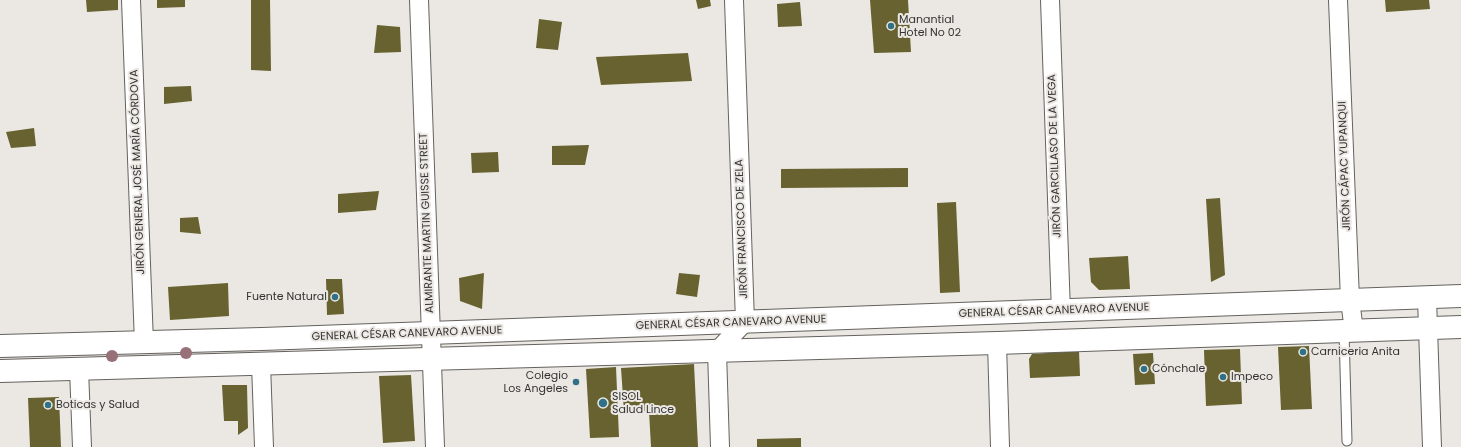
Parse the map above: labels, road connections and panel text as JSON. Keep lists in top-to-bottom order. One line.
{"streets":{"main road":["GENERAL CÉSAR CANEVARO AVENUE"],"street":["JIRÓN GARCILLASO DE LA VEGA","JIRÓN CÁPAC YUPANQUI","JIRÓN GENERAL JOSÉ MARÍA CÓRDOVA","ALMIRANTE MARTIN GUISSE STREET","JIRÓN FRANCISCO DE ZELA"]},"crossings":[["JIRÓN GARCILLASO DE LA VEGA","GENERAL CÉSAR CANEVARO AVENUE"],["JIRÓN CÁPAC YUPANQUI","GENERAL CÉSAR CANEVARO AVENUE"],["JIRÓN GENERAL JOSÉ MARÍA CÓRDOVA","GENERAL CÉSAR CANEVARO AVENUE"],["ALMIRANTE MARTIN GUISSE STREET","GENERAL CÉSAR CANEVARO AVENUE"],["JIRÓN FRANCISCO DE ZELA","GENERAL CÉSAR CANEVARO AVENUE"]],"places":["Manantial Hotel No 02","Fuente Natural","Carniceria Anita","Cónchale","Impeco","Colegio Los Angeles","SISOL Salud Lince","Boticas y Salud"]}
